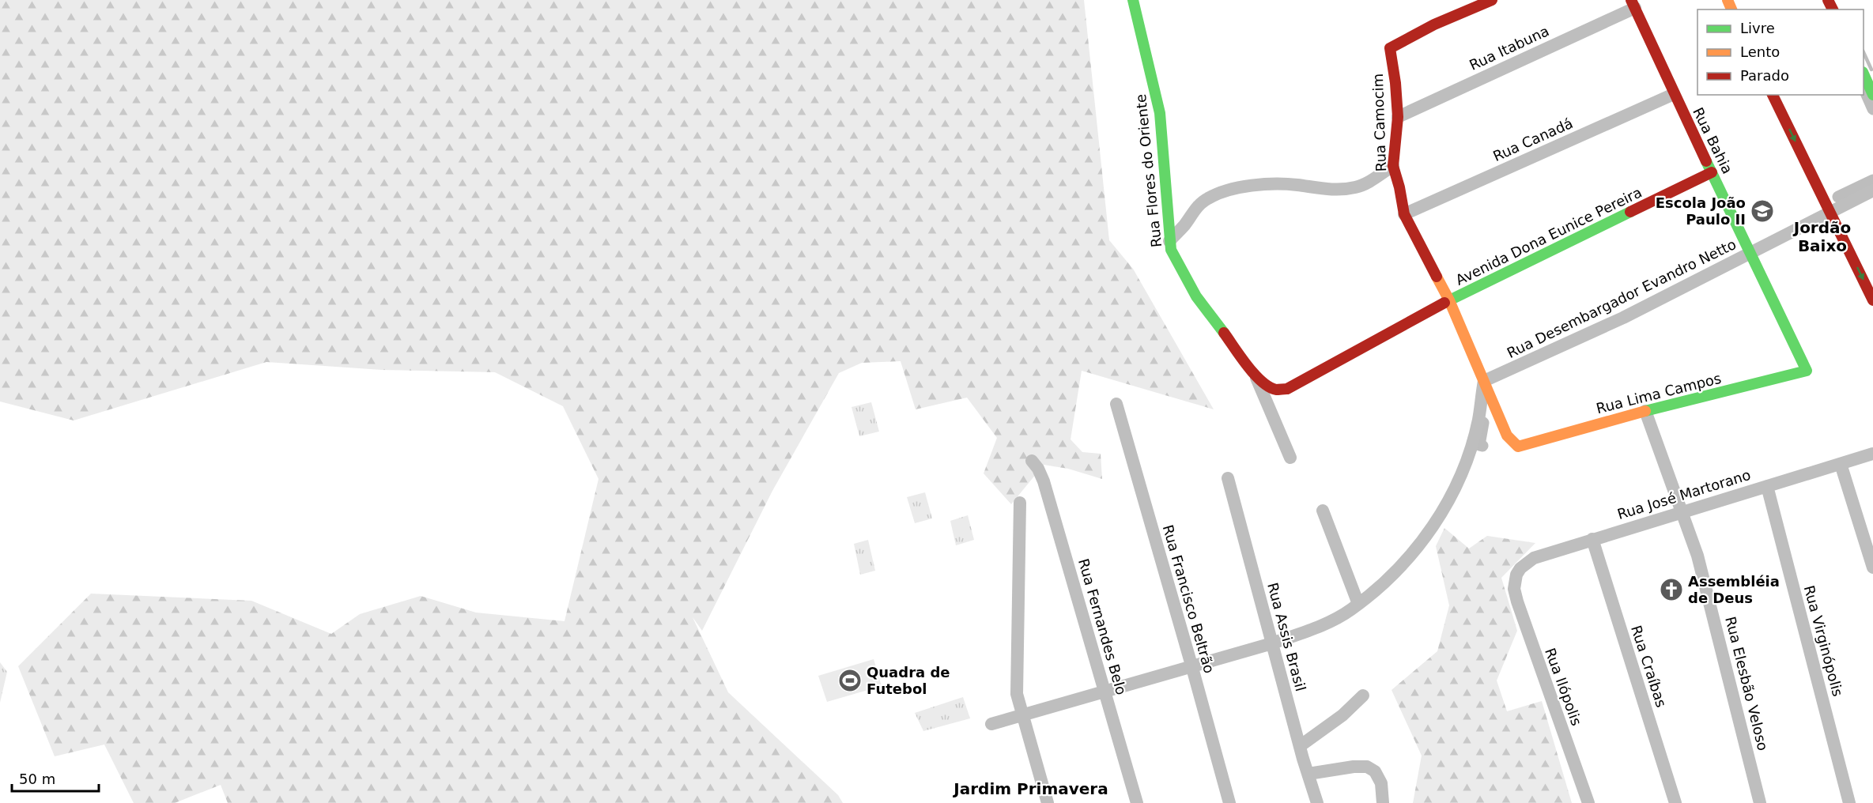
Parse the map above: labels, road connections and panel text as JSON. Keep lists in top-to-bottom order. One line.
{"streets":{"street":["Rua Itabuna","Rua Camocim","Rua Canadá","Rua Bahia","Rua Flores do Oriente","Avenida Dona Eunice Pereira","Rua Desembargador Evandro Netto","Rua Lima Campos","Rua José Martorano","Rua Francisco Beltrão","Rua Fernandes Belo","Rua Assis Brasil","Rua Virginópolis","Rua Craíbas","Rua Elesbão Veloso","Rua Ilópolis"]},"crossings":[["Rua Itabuna","Rua Camocim"],["Rua Itabuna","Rua Bahia"],["Rua Camocim","Rua Canadá"],["Rua Camocim","Avenida Dona Eunice Pereira"],["Rua Camocim","Rua Desembargador Evandro Netto"],["Rua Camocim","Rua Lima Campos"],["Rua Canadá","Rua Bahia"],["Rua Bahia","Avenida Dona Eunice Pereira"],["Rua Bahia","Rua Desembargador Evandro Netto"],["Rua Bahia","Rua Lima Campos"],["Rua Flores do Oriente","Avenida Dona Eunice Pereira"],["Rua Lima Campos","Rua Elesbão Veloso"],["Rua José Martorano","Rua Virginópolis"],["Rua José Martorano","Rua Craíbas"],["Rua José Martorano","Rua Elesbão Veloso"],["Rua José Martorano","Rua Ilópolis"]],"districts":["Jordão Baixo","Jardim Primavera"],"places":{"school or university":["Escola João Paulo II"],"church":["Assembléia de Deus"],"sports":["Quadra de Futebol"]},"legend":["Livre","Lento","Parado"],"scale_bar":"50 m"}
